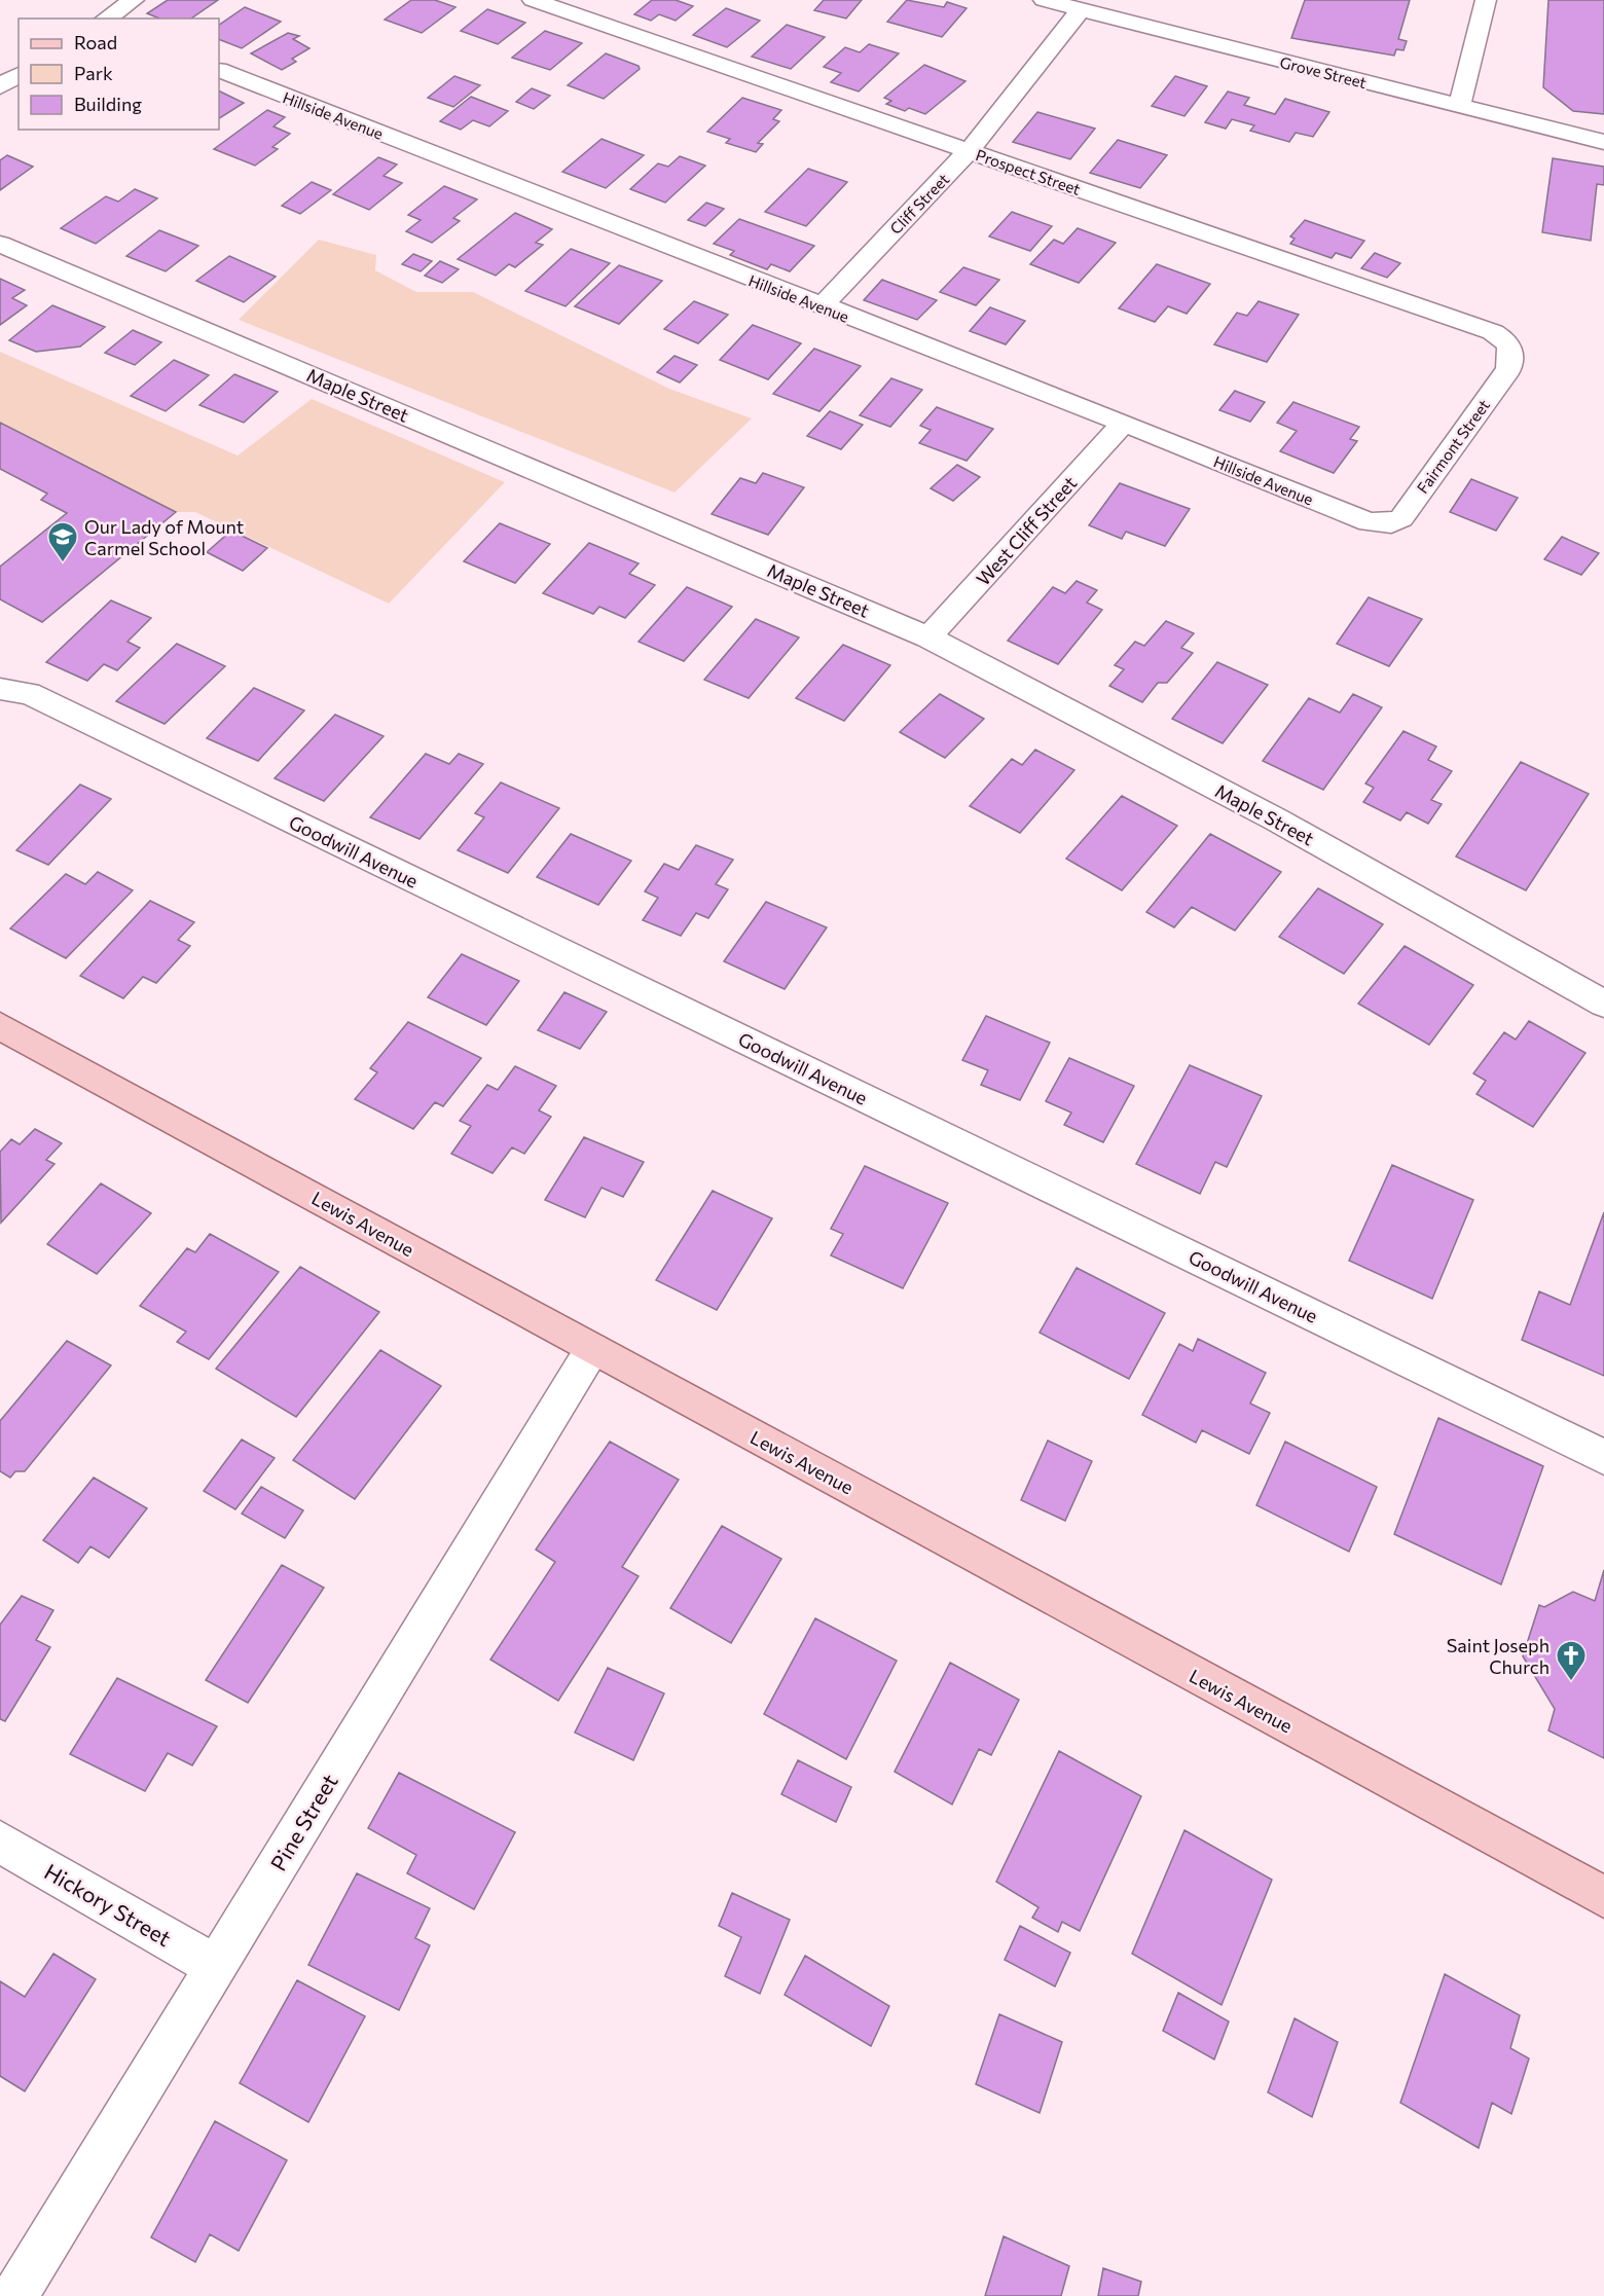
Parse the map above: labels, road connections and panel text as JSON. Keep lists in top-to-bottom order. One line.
{"streets":{"main road":["Lewis Avenue"],"street":["Grove Street","Hillside Avenue","Prospect Street","Cliff Street","Maple Street","Fairmont Street","West Cliff Street","Goodwill Avenue","Pine Street","Hickory Street"]},"crossings":[["Grove Street","Cliff Street"],["Hillside Avenue","Cliff Street"],["Hillside Avenue","Fairmont Street"],["Hillside Avenue","West Cliff Street"],["Prospect Street","Cliff Street"],["Prospect Street","Fairmont Street"],["Maple Street","West Cliff Street"],["Lewis Avenue","Pine Street"],["Pine Street","Hickory Street"]],"places":{"school or university":["Our Lady of Mount Carmel School"],"church":["Saint Joseph Church"]},"legend":["Road","Park","Building"]}
